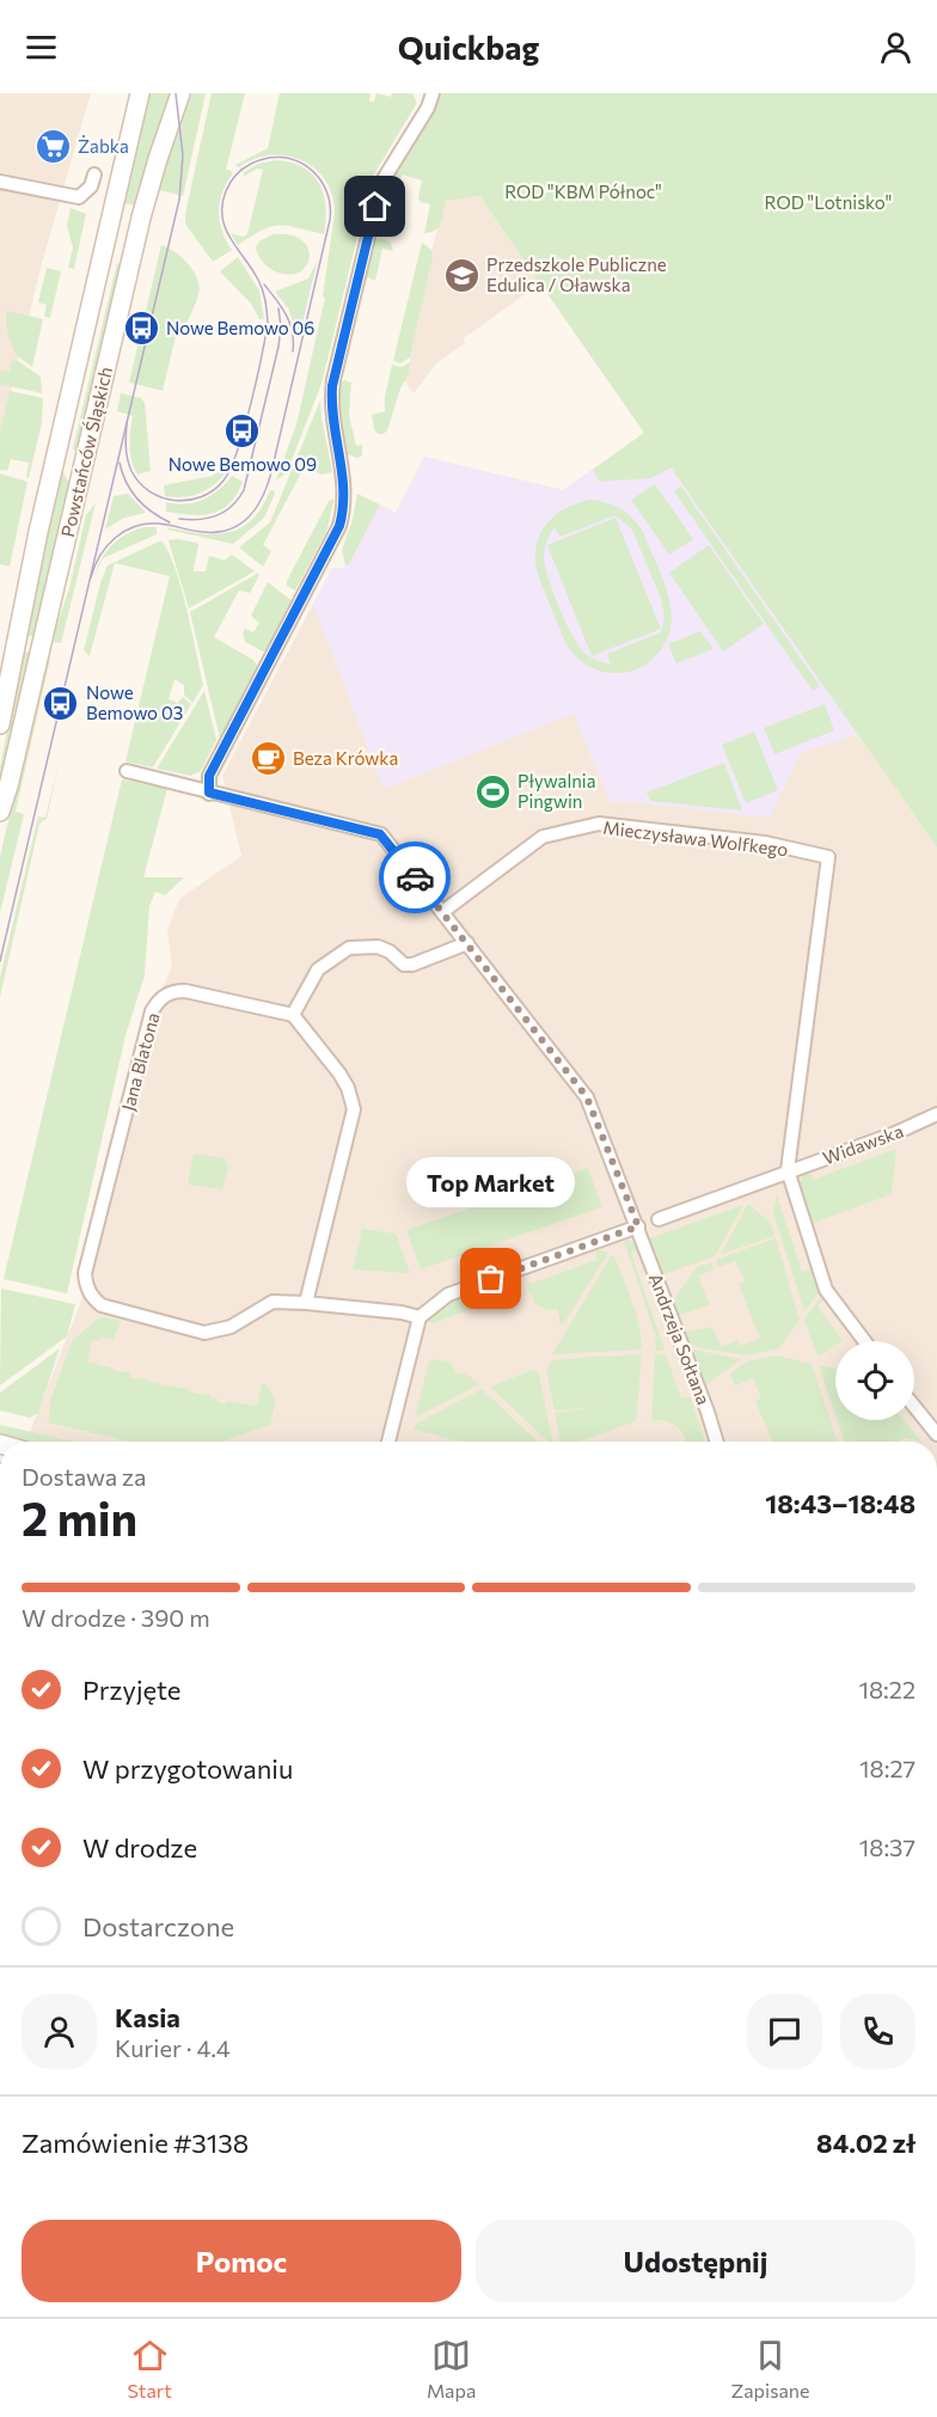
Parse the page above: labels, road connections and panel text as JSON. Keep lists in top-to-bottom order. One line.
{"streets":{"main road":["Powstańców Śląskich"],"street":["Mieczysława Wolfkego","Jana Blatona","Widawska","Andrzeja Sołtana"]},"crossings":[["Mieczysława Wolfkego","Widawska"]],"parks":["ROD \"KBM Północ\"","ROD \"Lotnisko\""],"places":{"supermarket":["Żabka"],"school or university":["Przedszkole Publiczne Edulica / Oławska"],"bus stop":["Nowe Bemowo 06","Nowe Bemowo 09","Nowe Bemowo 03"],"cafe":["Beza Krówka"],"sports":["Pływalnia Pingwin"],"other":["Top Market"]},"page":{"header":"Quickbag","bubble":"Top Market","heading":["2 min","Dostawa za","18:43–18:48"],"panel":["Kasia","Kurier · 4.4","Zamówienie #3138","84.02 zł"],"bar":"W drodze · 390 m","list":[["Przyjęte","18:22"],["W przygotowaniu","18:27"],["W drodze","18:37"],"Dostarczone"],"buttons":["Pomoc","Udostępnij"],"tabs":["Start","Mapa","Zapisane"]}}
